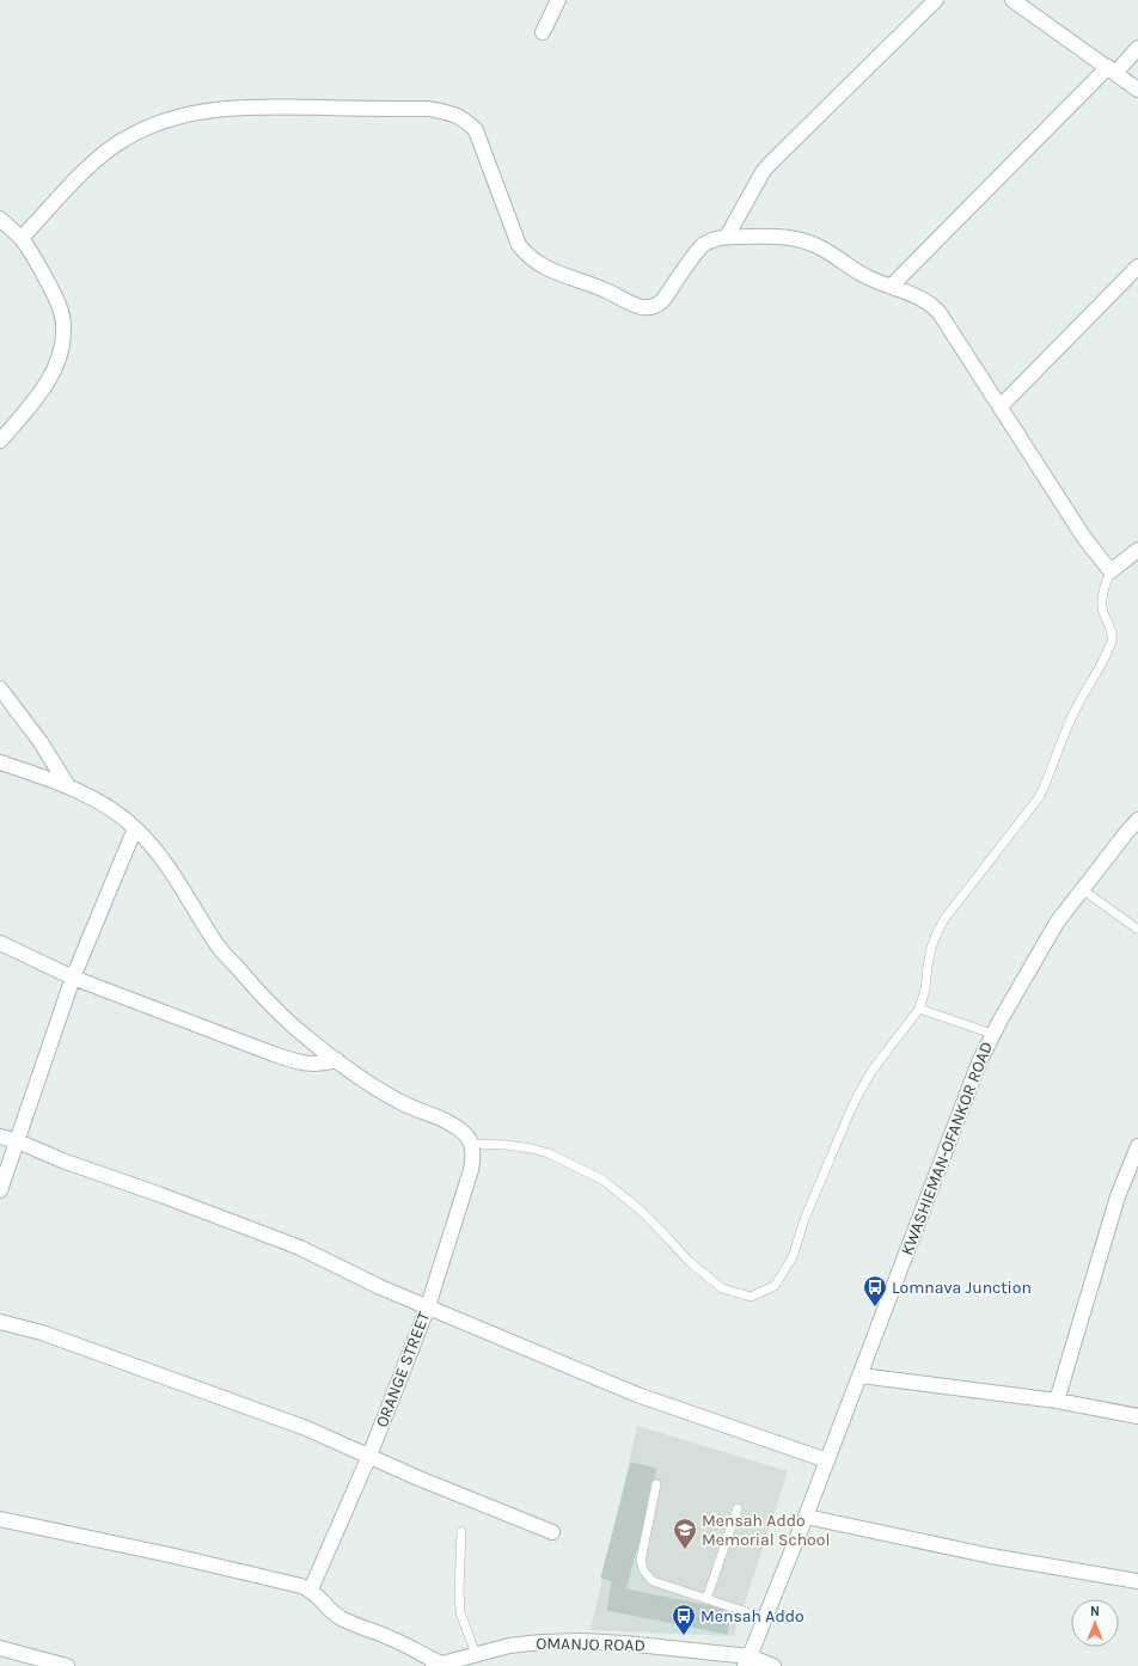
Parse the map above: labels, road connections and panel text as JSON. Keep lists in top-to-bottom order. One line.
{"streets":{"street":["KWASHIEMAN-OFANKOR ROAD","ORANGE STREET","OMANJO ROAD"]},"crossings":[["KWASHIEMAN-OFANKOR ROAD","OMANJO ROAD"]],"places":{"bus stop":["Lomnava Junction","Mensah Addo"],"school or university":["Mensah Addo Memorial School"]},"north":"top"}
